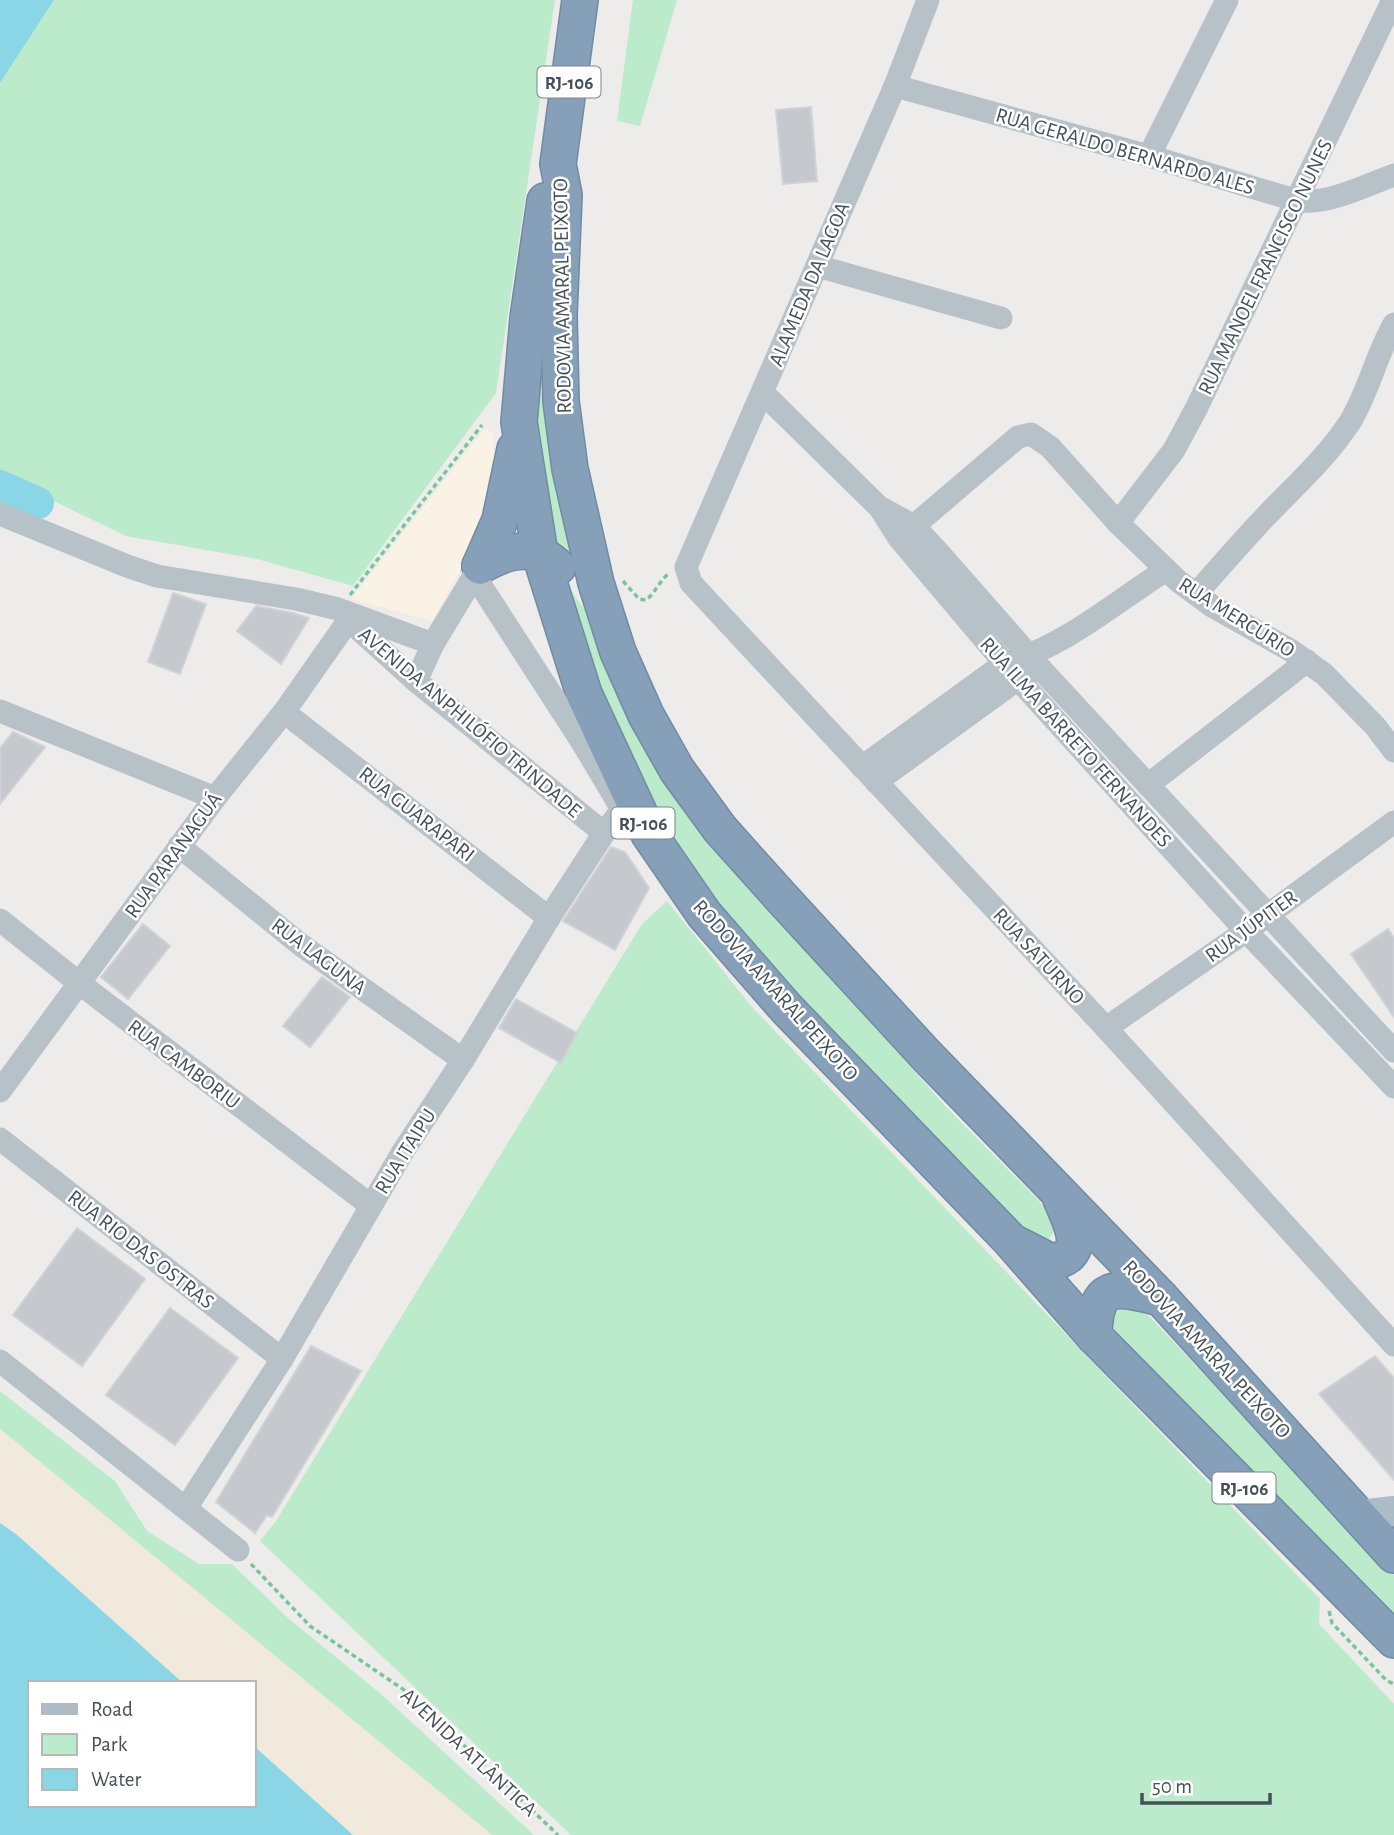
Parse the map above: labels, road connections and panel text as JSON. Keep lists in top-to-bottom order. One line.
{"streets":{"highway":["RJ-106","RODOVIA AMARAL PEIXOTO"],"street":["RUA GERALDO BERNARDO ALES","RUA MANOEL FRANCISCO NUNES","ALAMEDA DA LAGOA","RUA MERCÚRIO","AVENIDA ANPHILÓFIO TRINDADE","RUA ILMA BARRETO FERNANDES","RUA GUARAPARI","RUA PARANAGUÁ","RUA JÚPITER","RUA LAGUNA","RUA SATURNO","RUA CAMBORIU","RUA ITAIPU","RUA RIO DAS OSTRAS"],"path":["AVENIDA ATLÂNTICA"]},"crossings":[["RUA GERALDO BERNARDO ALES","RUA MANOEL FRANCISCO NUNES"],["RUA GERALDO BERNARDO ALES","ALAMEDA DA LAGOA"],["RUA MANOEL FRANCISCO NUNES","RUA MERCÚRIO"],["ALAMEDA DA LAGOA","RUA ILMA BARRETO FERNANDES"],["ALAMEDA DA LAGOA","RUA SATURNO"],["RODOVIA AMARAL PEIXOTO","RUA ITAIPU"],["RUA MERCÚRIO","RUA ILMA BARRETO FERNANDES"],["AVENIDA ANPHILÓFIO TRINDADE","RUA PARANAGUÁ"],["AVENIDA ANPHILÓFIO TRINDADE","RUA ITAIPU"],["RUA ILMA BARRETO FERNANDES","RUA JÚPITER"],["RUA GUARAPARI","RUA PARANAGUÁ"],["RUA GUARAPARI","RUA ITAIPU"],["RUA PARANAGUÁ","RUA LAGUNA"],["RUA PARANAGUÁ","RUA CAMBORIU"],["RUA JÚPITER","RUA SATURNO"],["RUA LAGUNA","RUA ITAIPU"],["RUA CAMBORIU","RUA ITAIPU"],["RUA ITAIPU","RUA RIO DAS OSTRAS"]],"legend":["Road","Park","Water"],"scale_bar":"50 m"}
